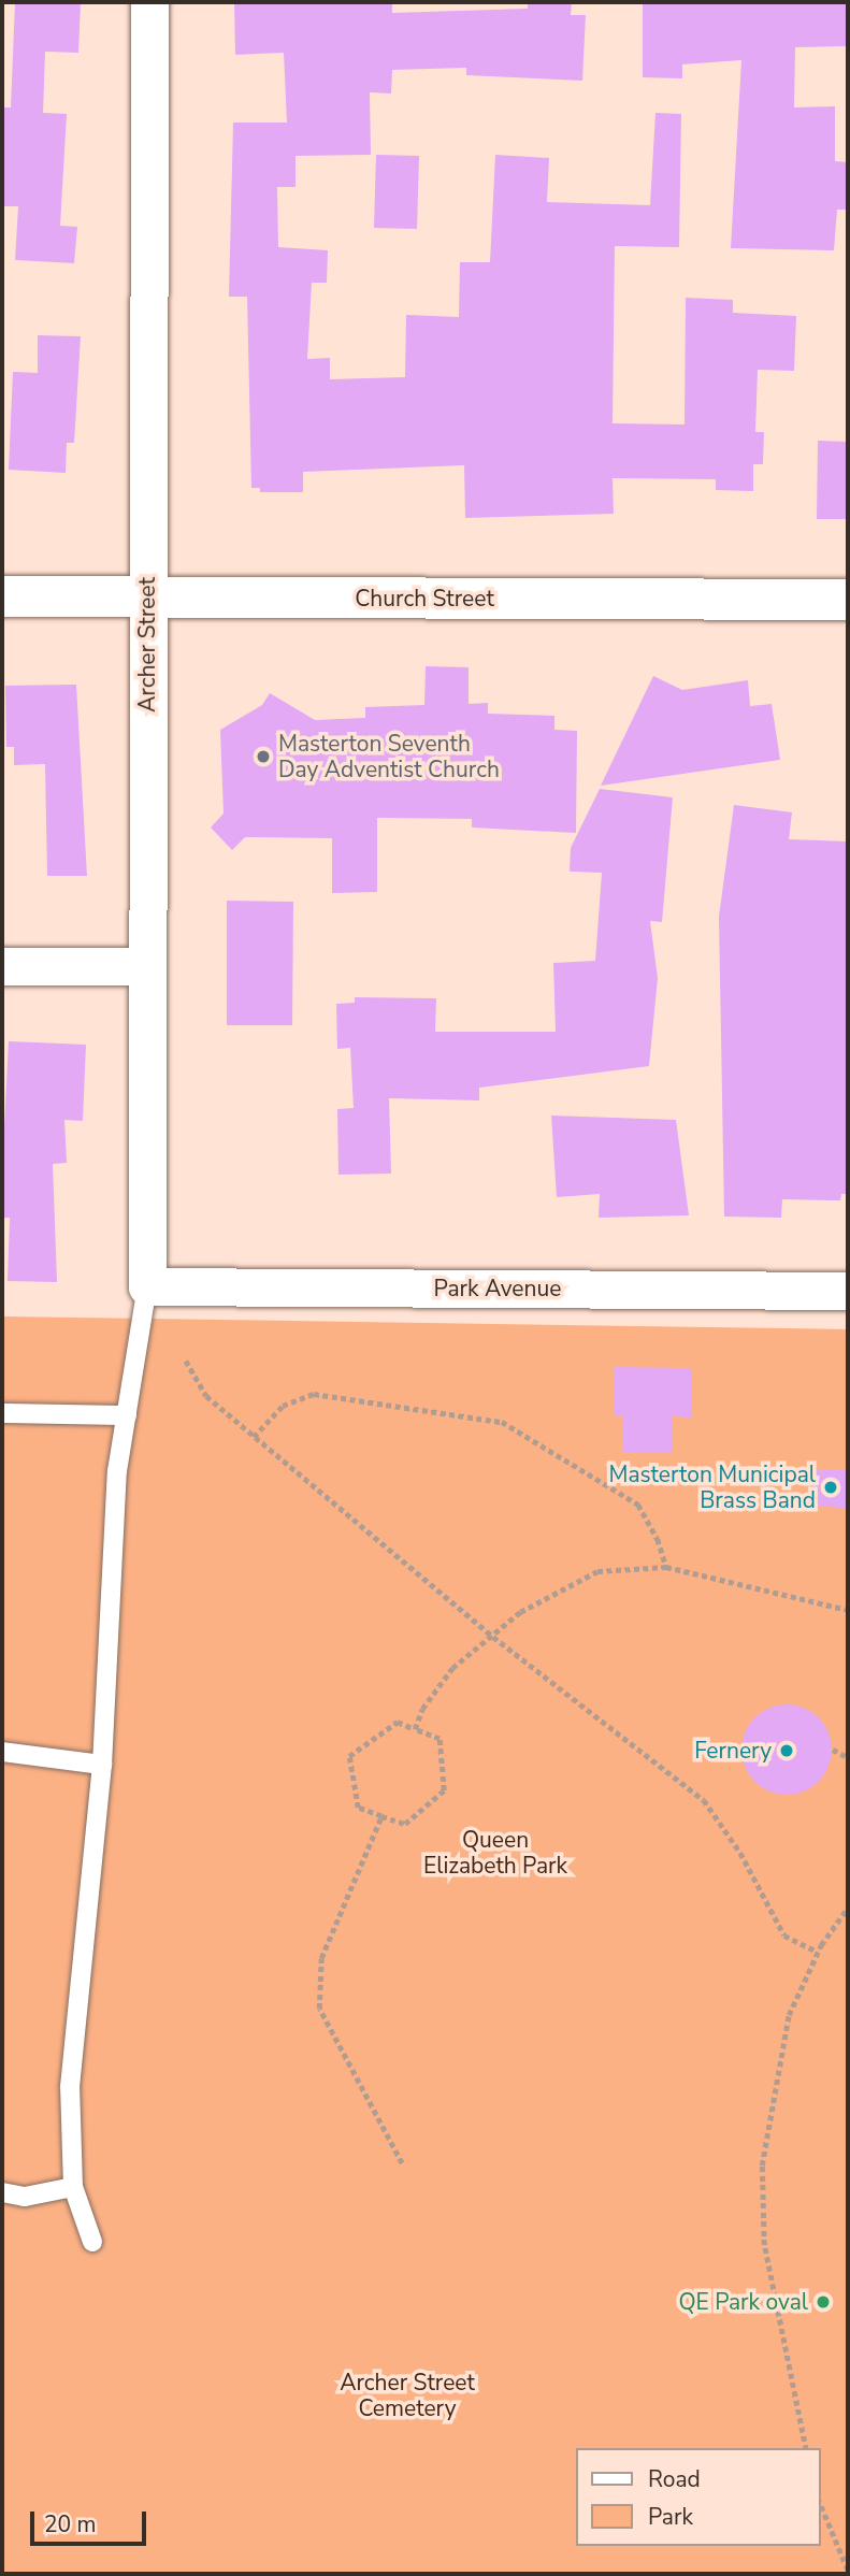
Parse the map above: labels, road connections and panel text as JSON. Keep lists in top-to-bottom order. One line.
{"streets":{"street":["Church Street","Archer Street","Park Avenue"]},"crossings":[["Church Street","Archer Street"],["Archer Street","Park Avenue"]],"parks":["Queen Elizabeth Park","Archer Street Cemetery"],"places":["Masterton Seventh Day Adventist Church","Masterton Municipal Brass Band","Fernery","QE Park oval"],"legend":["Road","Park"],"scale_bar":"20 m"}
